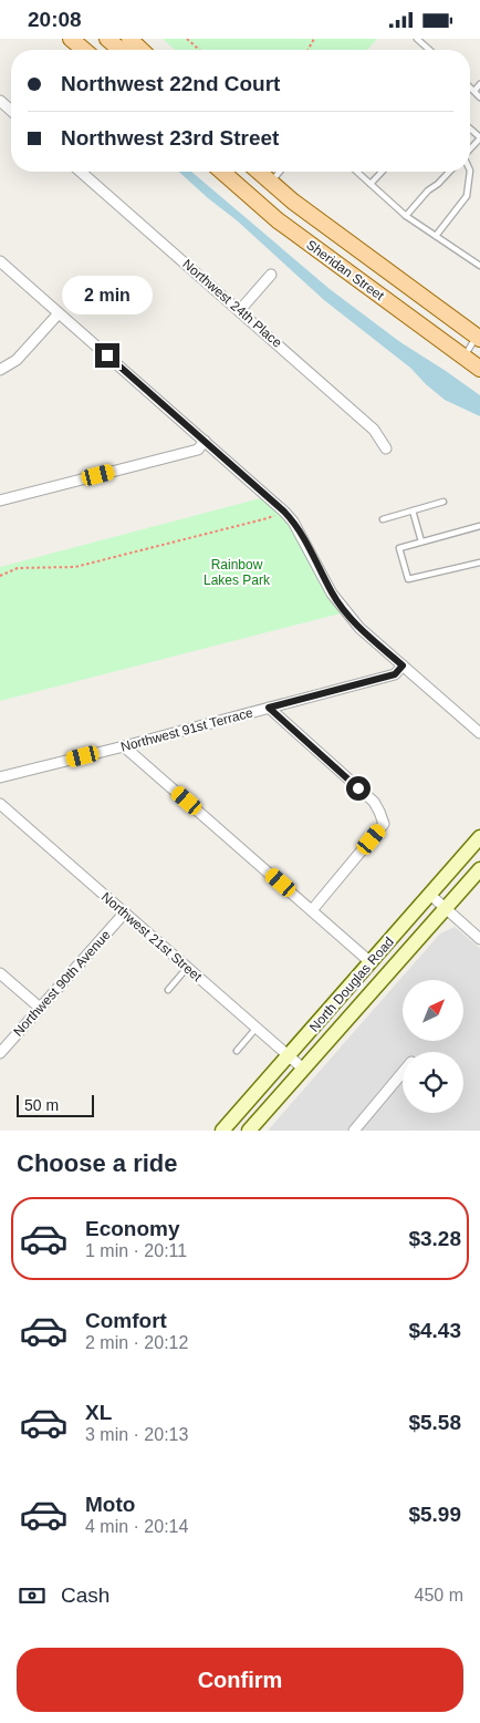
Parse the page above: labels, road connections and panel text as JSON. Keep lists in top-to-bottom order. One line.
{"streets":{"main road":["Sheridan Street","North Douglas Road"],"street":["Northwest 24th Place","Northwest 91st Terrace","Northwest 21st Street","Northwest 90th Avenue"]},"crossings":[["Northwest 21st Street","Northwest 90th Avenue"],["Northwest 21st Street","North Douglas Road"]],"parks":["Rainbow Lakes Park"],"scale_bar":"50 m","north":"top right","page":{"status":"20:08","banner":["Northwest 22nd Court","Northwest 23rd Street"],"bubble":"2 min","scale":"50 m","heading":"Choose a ride","list":[{"name":"Economy","note":"1 min · 20:11","value":"$3.28"},{"name":"Comfort","note":"2 min · 20:12","value":"$4.43"},{"name":"XL","note":"3 min · 20:13","value":"$5.58"},{"name":"Moto","note":"4 min · 20:14","value":"$5.99"}],"pay":["Cash","450 m"],"buttons":"Confirm"}}
